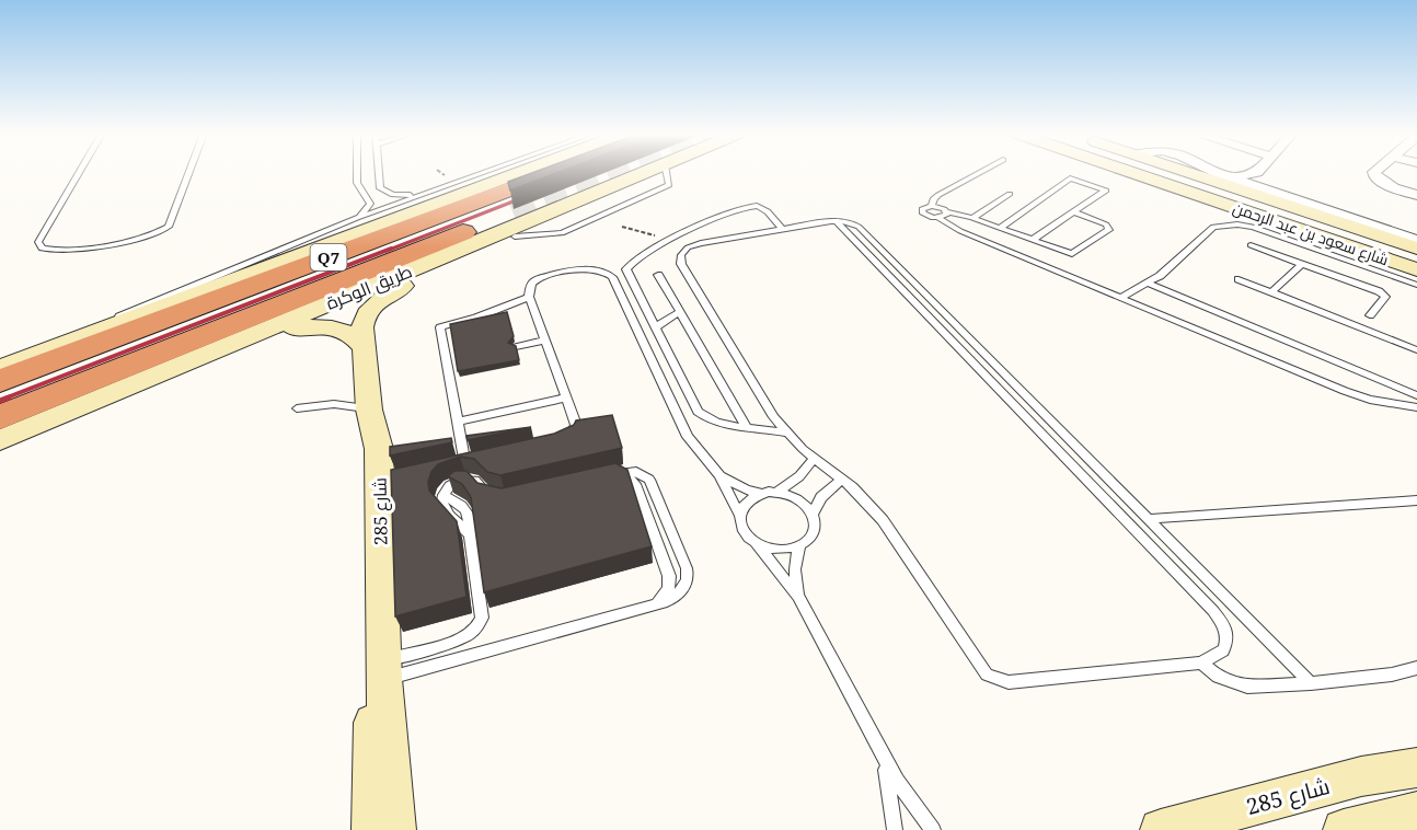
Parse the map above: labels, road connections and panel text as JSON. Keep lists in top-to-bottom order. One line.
{"streets":{"highway":["Q7","طريق الوكرة"],"street":["شارع سعود بن عبد الرحمن","شارع 285"]}}
